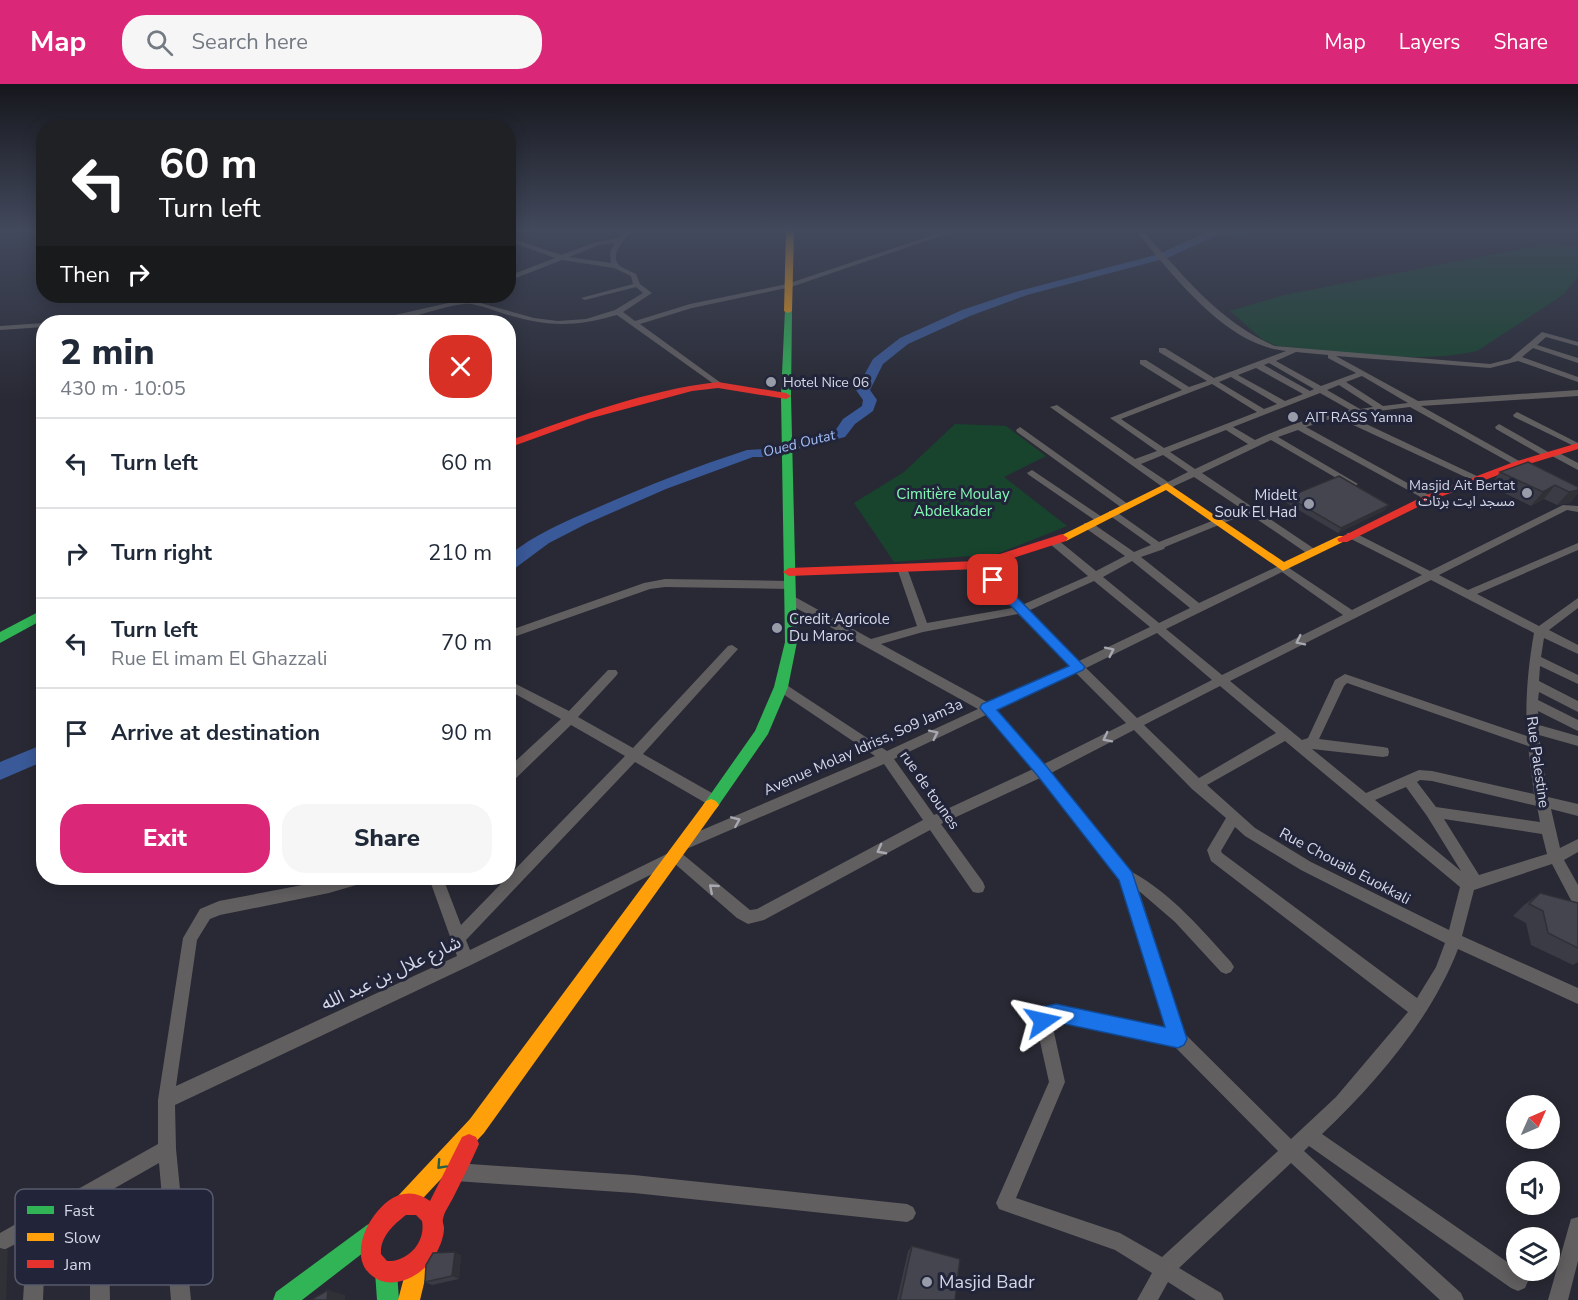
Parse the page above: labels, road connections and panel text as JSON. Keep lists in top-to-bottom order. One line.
{"streets":{"street":["Avenue Molay Idriss, So9 Jam3a","Rue Palestine","rue de tounes","Rue Chouaib Euokkali","شارع علال بن عبد الله"]},"crossings":[["Avenue Molay Idriss, So9 Jam3a","rue de tounes"],["Avenue Molay Idriss, So9 Jam3a","Rue Chouaib Euokkali"],["Avenue Molay Idriss, So9 Jam3a","شارع علال بن عبد الله"]],"water":["Oued Outat"],"parks":["Cimitière Moulay Abdelkader"],"places":["Hotel Nice 06","AIT RASS Yamna","Masjid Ait Bertat مسجد ايت برتات","Midelt Souk El Had","Credit Agricole Du Maroc","Masjid Badr"],"legend":["Fast","Slow","Jam"],"north":"top right","page":{"header":"Map","search":"Search here","nav":["Map","Layers","Share"],"turn":["60 m","Turn left"],"then":"Then","heading":["2 min","430 m · 10:05"],"list":[{"name":"Turn left","value":"60 m"},{"name":"Turn right","value":"210 m"},{"name":"Turn left","note":"Rue El imam El Ghazzali","value":"70 m"},{"name":"Arrive at destination","value":"90 m"}],"buttons":["Exit","Share"]}}
